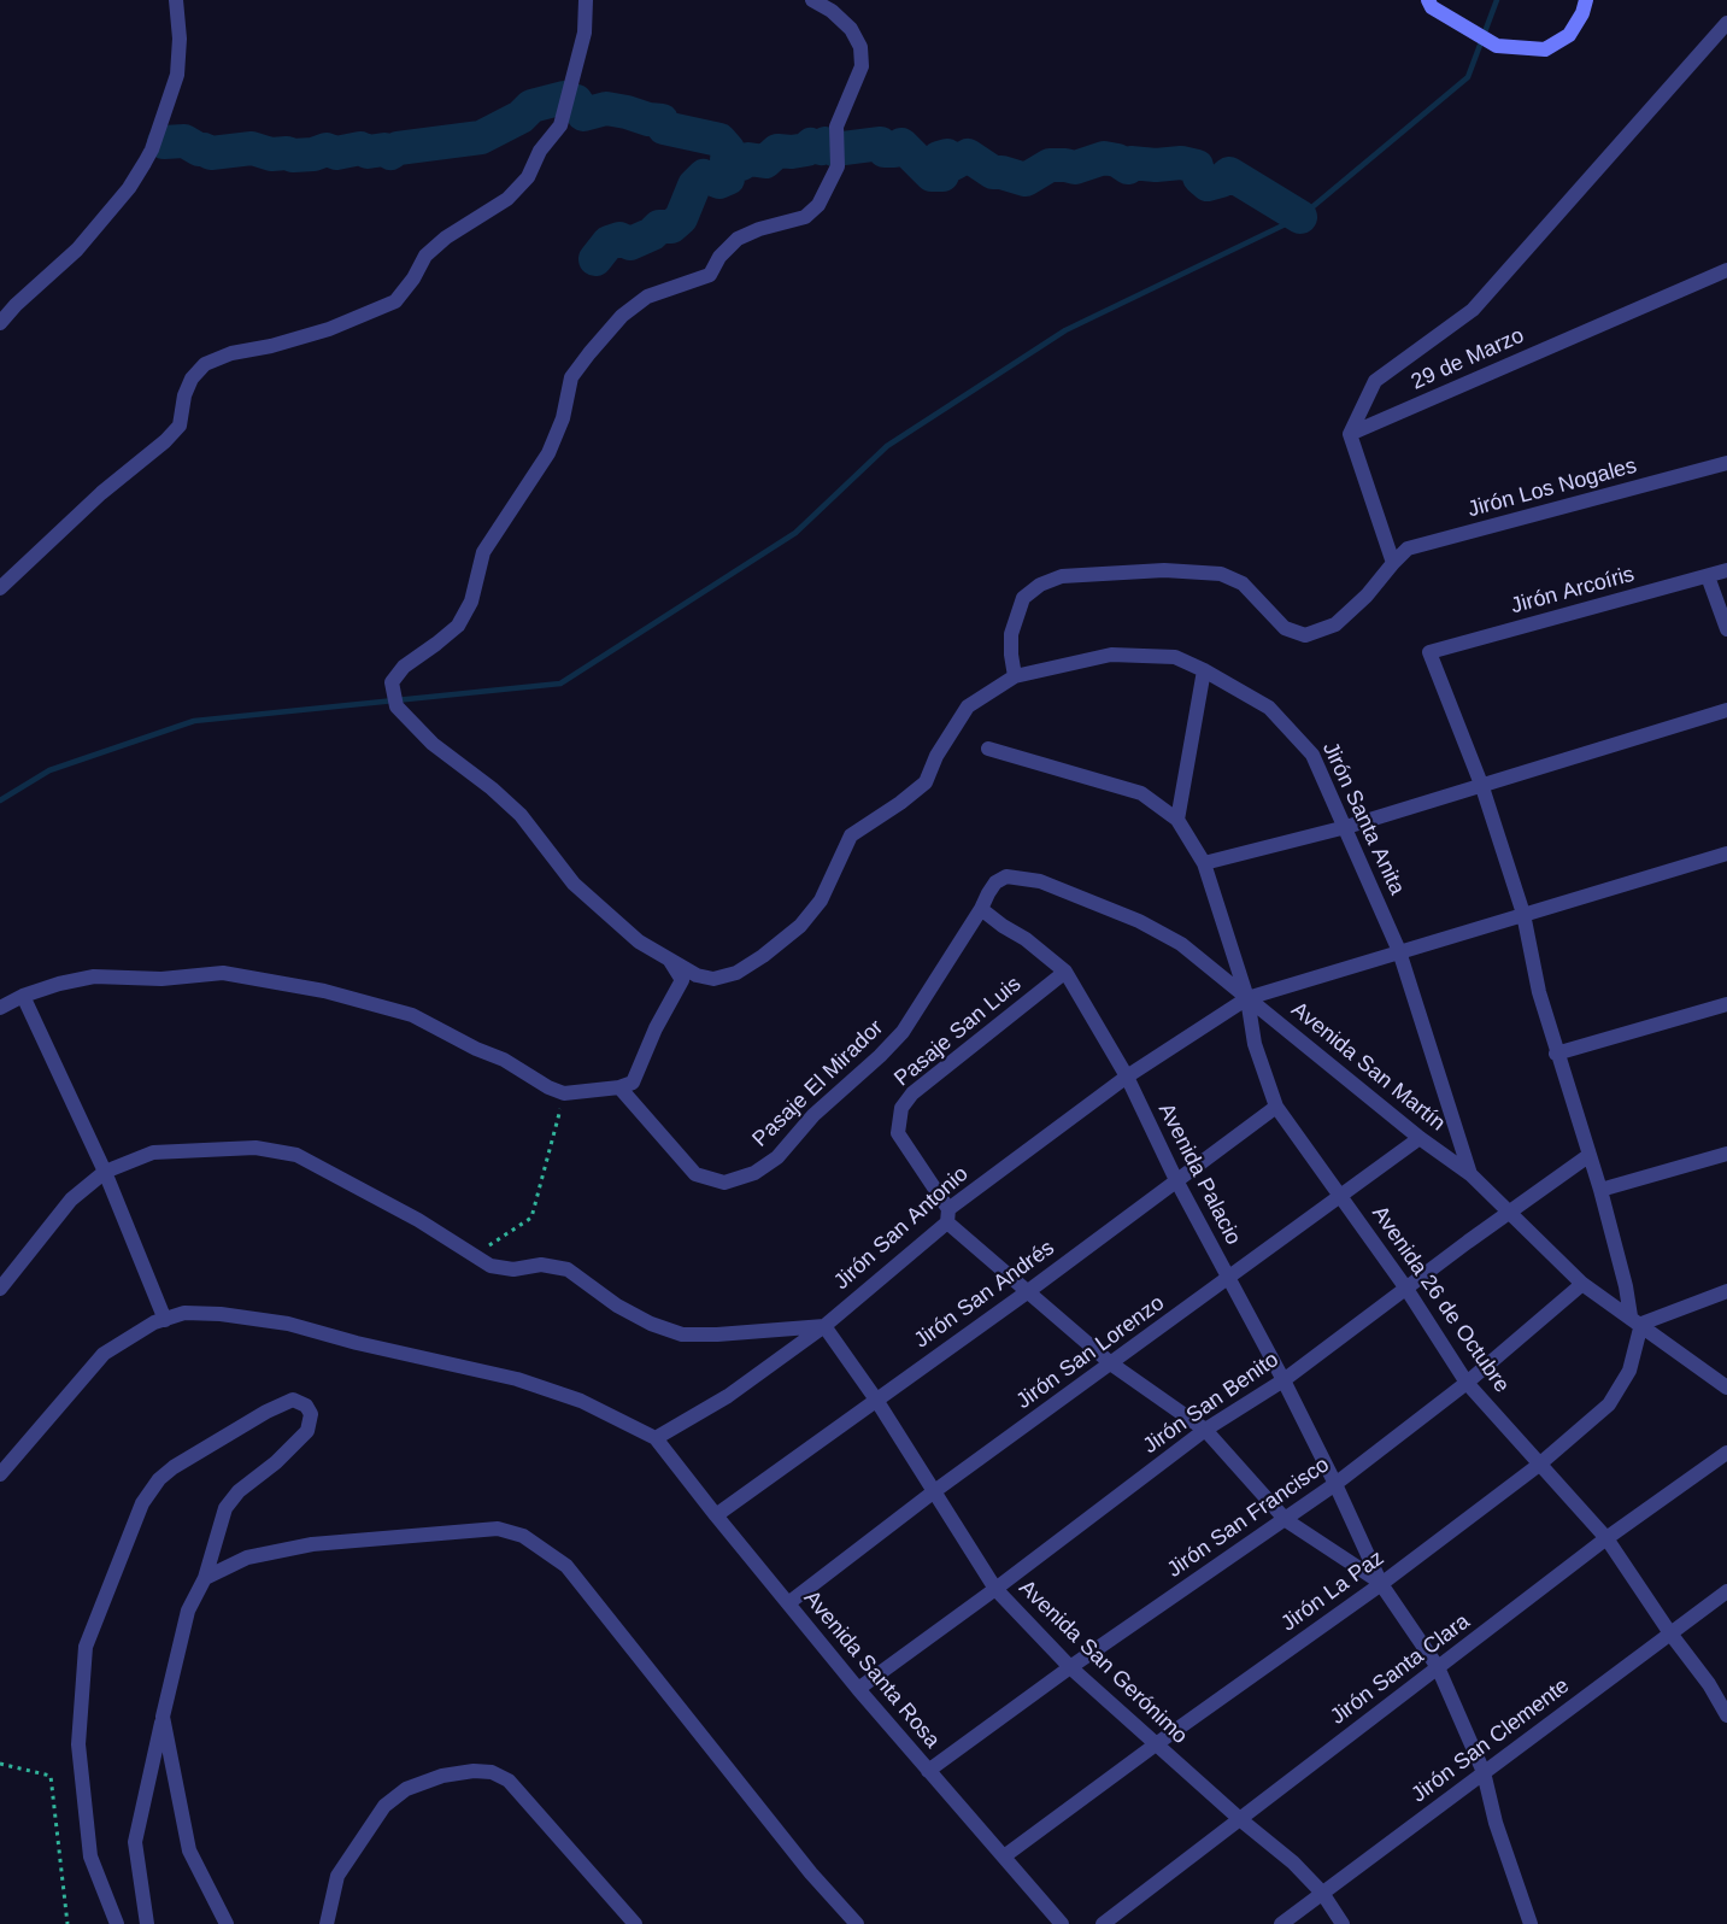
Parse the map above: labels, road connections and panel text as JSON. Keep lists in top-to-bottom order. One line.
{"streets":{"street":["29 de Marzo","Jirón Los Nogales","Jirón Arcoíris","Jirón Santa Anita","Pasaje San Luis","Avenida San Martín","Pasaje El Mirador","Avenida Palacio","Jirón San Antonio","Jirón San Andrés","Avenida 26 de Octubre","Jirón San Lorenzo","Jirón San Benito","Jirón San Francisco","Jirón La Paz","Avenida San Gerónimo","Avenida Santa Rosa","Jirón Santa Clara","Jirón San Clemente"]},"crossings":[["Jirón Los Nogales","Jirón Santa Anita"],["Jirón Santa Anita","Avenida San Martín"],["Jirón Santa Anita","Jirón San Antonio"],["Pasaje San Luis","Avenida Palacio"],["Pasaje San Luis","Jirón San Antonio"],["Pasaje San Luis","Jirón San Andrés"],["Pasaje San Luis","Jirón San Lorenzo"],["Pasaje San Luis","Jirón San Benito"],["Pasaje San Luis","Jirón San Francisco"],["Pasaje San Luis","Jirón La Paz"],["Avenida San Martín","Jirón San Antonio"],["Avenida San Martín","Avenida 26 de Octubre"],["Avenida San Martín","Jirón San Lorenzo"],["Avenida San Martín","Jirón San Benito"],["Avenida San Martín","Jirón San Francisco"],["Avenida San Martín","Jirón La Paz"],["Pasaje El Mirador","Avenida Palacio"],["Avenida Palacio","Jirón San Antonio"],["Avenida Palacio","Jirón San Andrés"],["Avenida Palacio","Jirón San Lorenzo"],["Avenida Palacio","Jirón San Benito"],["Avenida Palacio","Jirón San Francisco"],["Avenida Palacio","Jirón La Paz"],["Avenida Palacio","Jirón Santa Clara"],["Avenida Palacio","Jirón San Clemente"],["Jirón San Antonio","Avenida 26 de Octubre"],["Jirón San Antonio","Avenida San Gerónimo"],["Jirón San Antonio","Avenida Santa Rosa"],["Jirón San Andrés","Avenida 26 de Octubre"],["Jirón San Andrés","Avenida San Gerónimo"],["Jirón San Andrés","Avenida Santa Rosa"],["Avenida 26 de Octubre","Jirón San Lorenzo"],["Avenida 26 de Octubre","Jirón San Benito"],["Avenida 26 de Octubre","Jirón San Francisco"],["Avenida 26 de Octubre","Jirón La Paz"],["Avenida 26 de Octubre","Jirón Santa Clara"],["Avenida 26 de Octubre","Jirón San Clemente"],["Jirón San Lorenzo","Avenida San Gerónimo"],["Jirón San Lorenzo","Avenida Santa Rosa"],["Jirón San Benito","Avenida San Gerónimo"],["Jirón San Benito","Avenida Santa Rosa"],["Jirón San Francisco","Avenida San Gerónimo"],["Jirón San Francisco","Avenida Santa Rosa"],["Jirón La Paz","Avenida San Gerónimo"],["Jirón La Paz","Avenida Santa Rosa"],["Avenida San Gerónimo","Jirón Santa Clara"],["Avenida San Gerónimo","Jirón San Clemente"]]}
